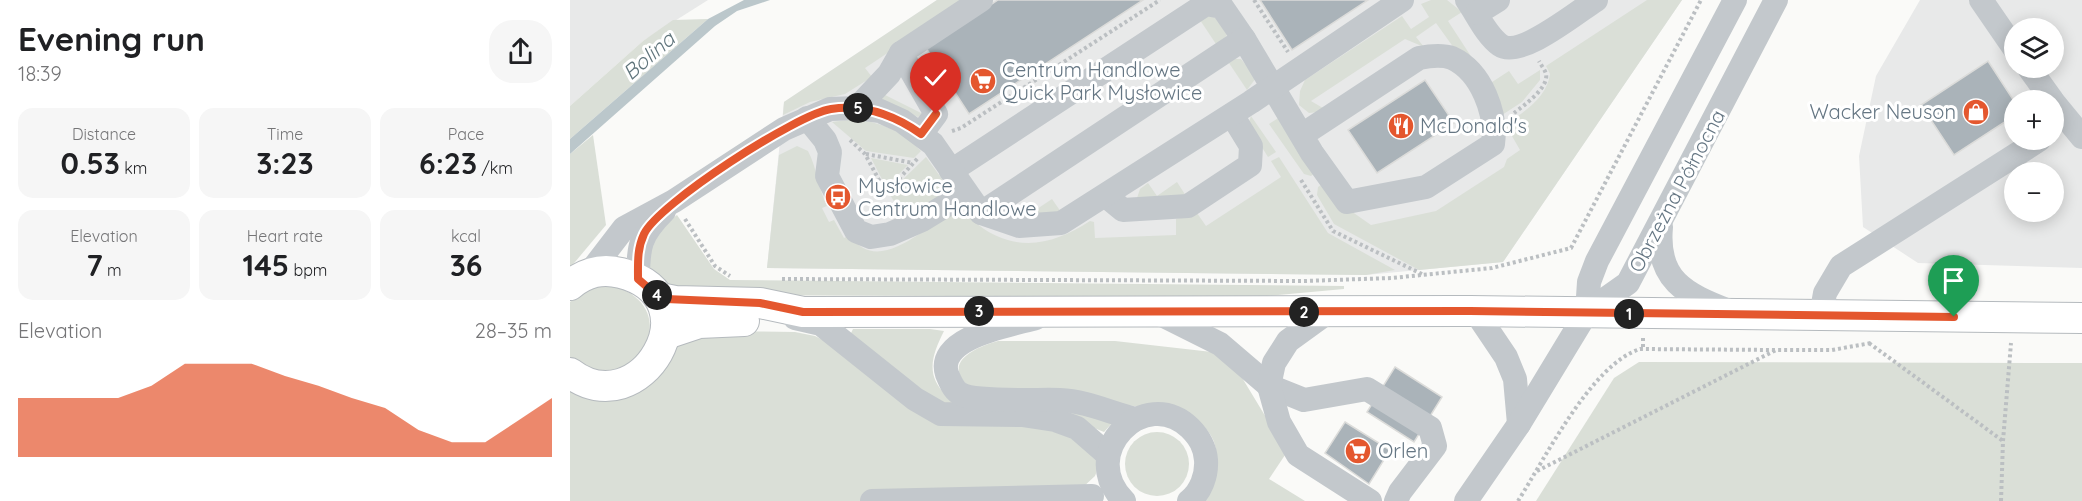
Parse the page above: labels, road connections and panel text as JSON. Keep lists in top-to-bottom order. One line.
{"streets":{"street":["Obrzeżna Północna"]},"water":["Bolina"],"places":{"supermarket":["Centrum Handlowe Quick Park Mysłowice","Orlen"],"shop":["Wacker Neuson"],"restaurant":["McDonald's"],"bus stop":["Mysłowice Centrum Handlowe"]},"page":{"heading":["Evening run","18:39"],"map_buttons":["+","−"],"pins":["5","4","3","2","1"],"stats":[["Distance","0.53 km"],["Time","3:23"],["Pace","6:23 /km"],["Elevation","7 m"],["Heart rate","145 bpm"],["kcal","36"]],"chart":["Elevation","28–35 m"]}}
